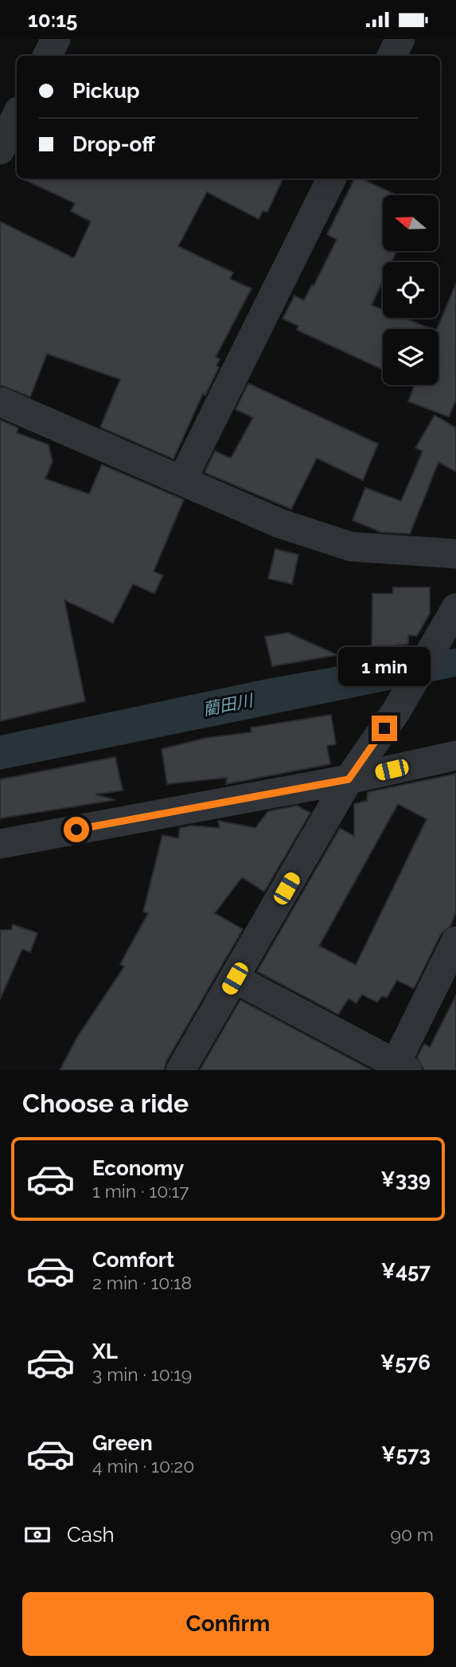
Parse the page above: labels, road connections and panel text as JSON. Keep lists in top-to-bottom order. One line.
{"water":["藺田川"],"north":"left","page":{"status":"10:15","banner":["Pickup","Drop-off"],"bubble":"1 min","heading":"Choose a ride","list":[{"name":"Economy","note":"1 min · 10:17","value":"¥339"},{"name":"Comfort","note":"2 min · 10:18","value":"¥457"},{"name":"XL","note":"3 min · 10:19","value":"¥576"},{"name":"Green","note":"4 min · 10:20","value":"¥573"}],"pay":["Cash","90 m"],"buttons":"Confirm"}}
